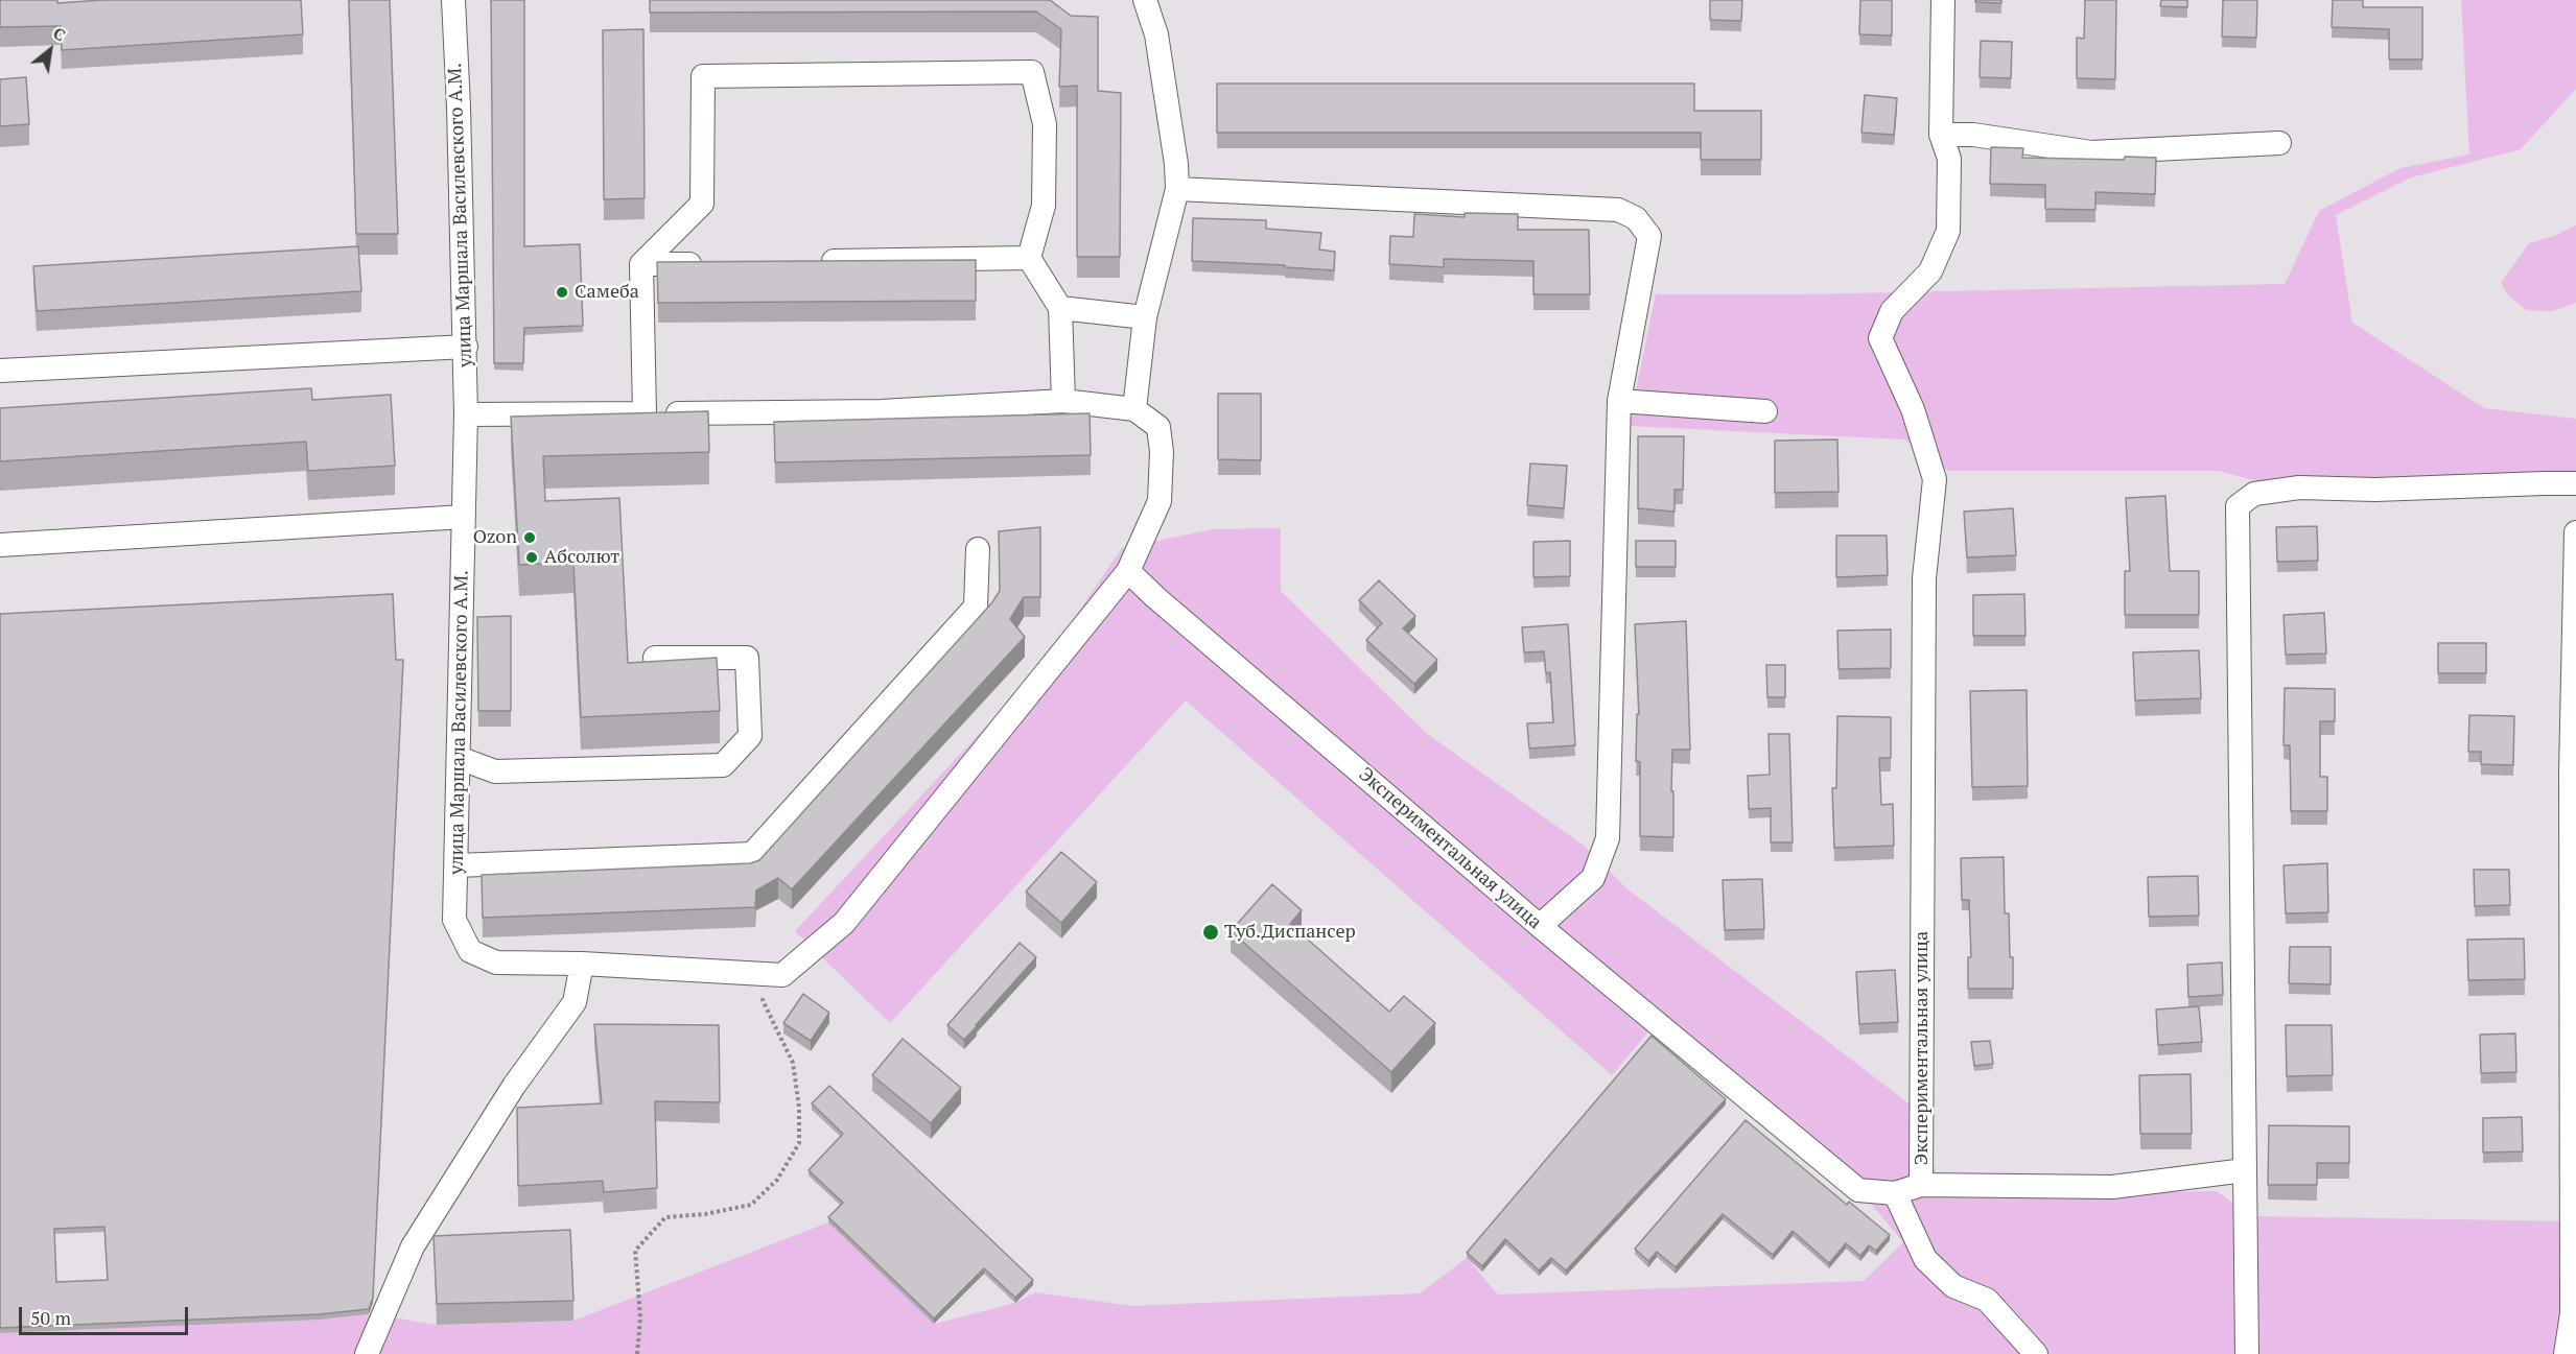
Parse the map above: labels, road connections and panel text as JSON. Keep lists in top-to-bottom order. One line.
{"streets":{"street":["улица Маршала Василевского А.М.","Экспериментальная улица"]},"places":["Самеба","Ozon","Абсолют","Туб.Диспансер"],"scale_bar":"50 m","north":"top right"}
